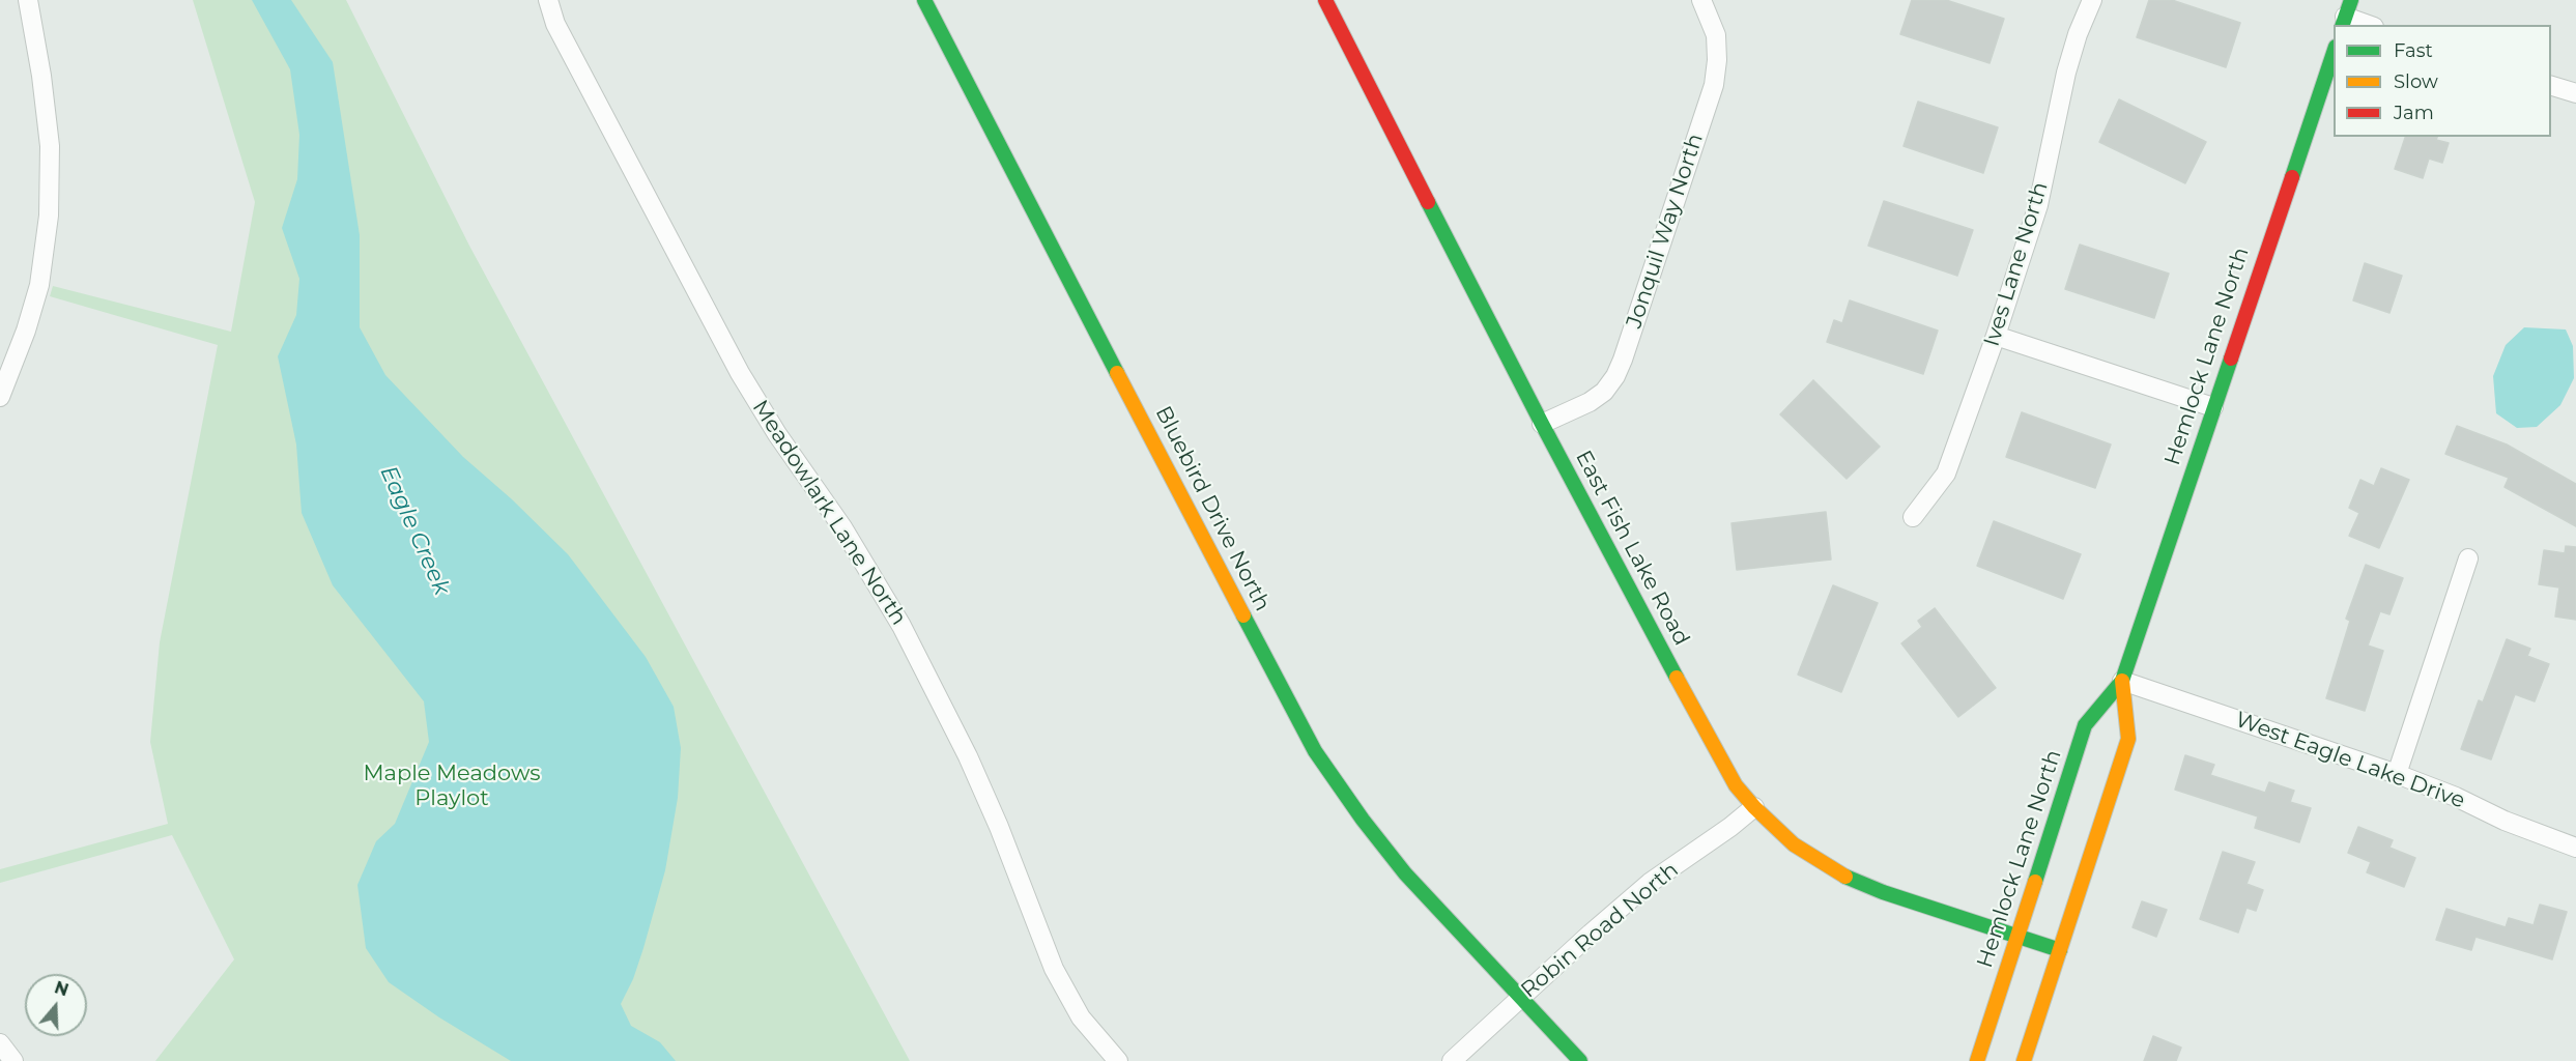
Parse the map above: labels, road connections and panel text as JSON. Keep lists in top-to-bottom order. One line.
{"streets":{"street":["Jonquil Way North","Ives Lane North","Hemlock Lane North","Bluebird Drive North","Meadowlark Lane North","East Fish Lake Road","West Eagle Lake Drive","Robin Road North"]},"crossings":[["Jonquil Way North","East Fish Lake Road"],["Hemlock Lane North","East Fish Lake Road"],["Hemlock Lane North","West Eagle Lake Drive"],["Bluebird Drive North","Robin Road North"],["East Fish Lake Road","Robin Road North"]],"water":["Eagle Creek"],"parks":["Maple Meadows Playlot"],"legend":["Fast","Slow","Jam"],"north":"top"}
